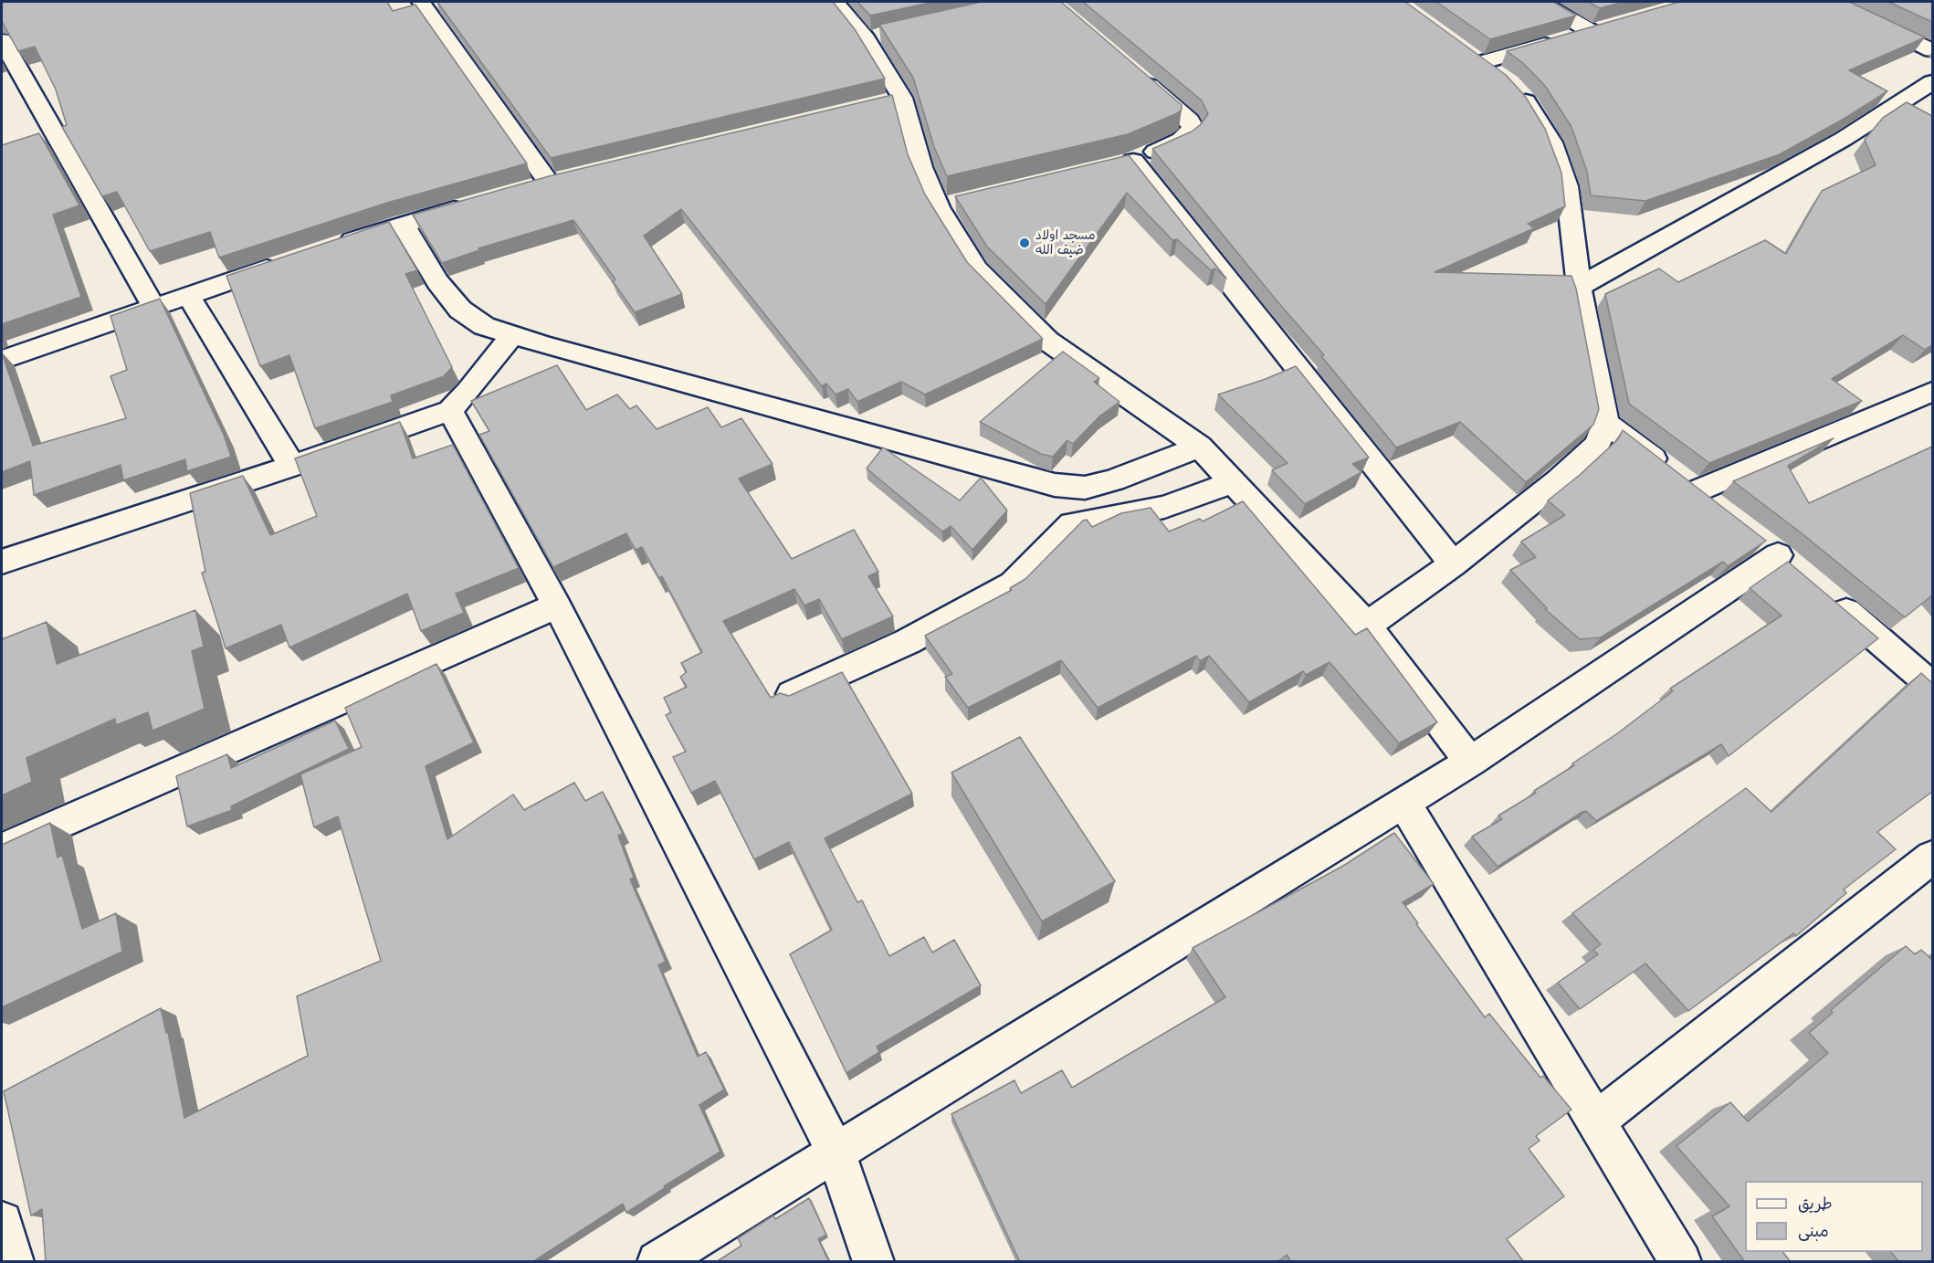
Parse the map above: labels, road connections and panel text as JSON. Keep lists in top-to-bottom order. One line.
{"places":["مسجد اولاد ضيف الله"],"legend":["طريق","مبنى"]}
